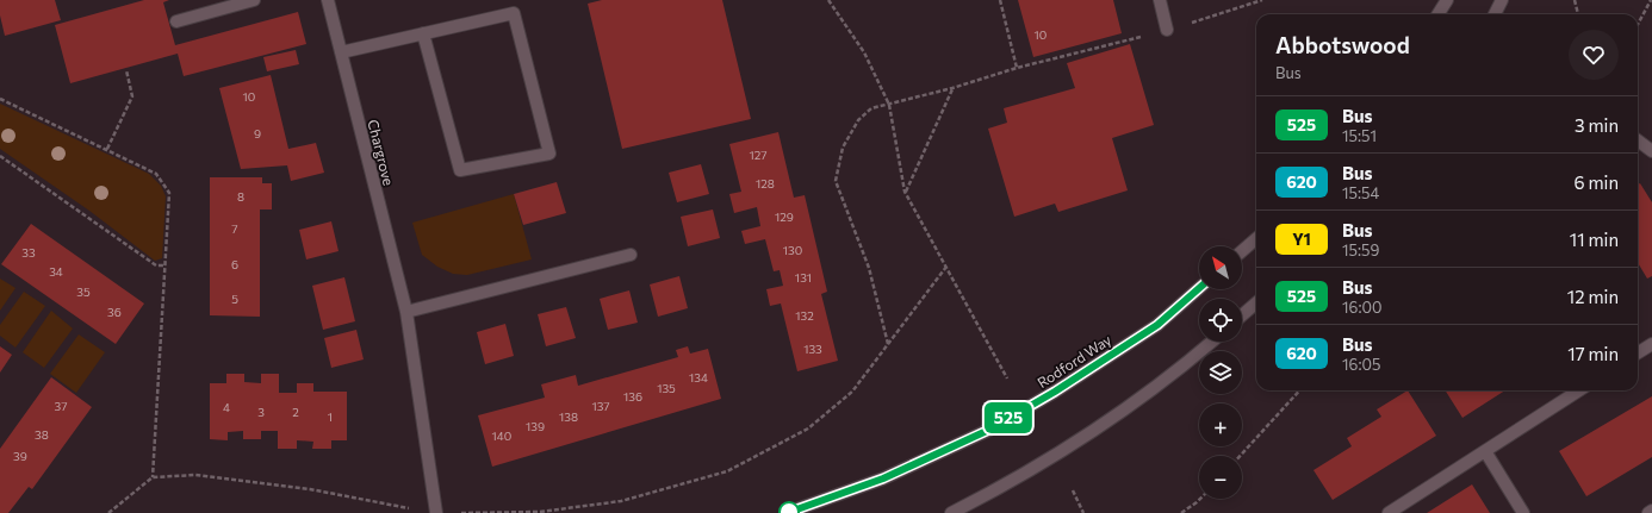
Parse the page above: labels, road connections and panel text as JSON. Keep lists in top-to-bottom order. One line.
{"streets":{"street":["Chargrove","Rodford Way"]},"lines":["bus line 525"],"house_numbers":["10","10","9","127","128","8","129","7","130","33","6","34","131","35","5","36","132","133","134","135","136","37","137","4","3","2","1","138","139","38","140","39"],"north":"top left","page":{"on_map":"525","heading":["Abbotswood","Bus"],"list":[{"mark":"525","name":"Bus","note":"15:51","value":"3 min"},{"mark":"620","name":"Bus","note":"15:54","value":"6 min"},{"mark":"Y1","name":"Bus","note":"15:59","value":"11 min"},{"mark":"525","name":"Bus","note":"16:00","value":"12 min"},{"mark":"620","name":"Bus","note":"16:05","value":"17 min"}],"map_buttons":["+","−"]}}
